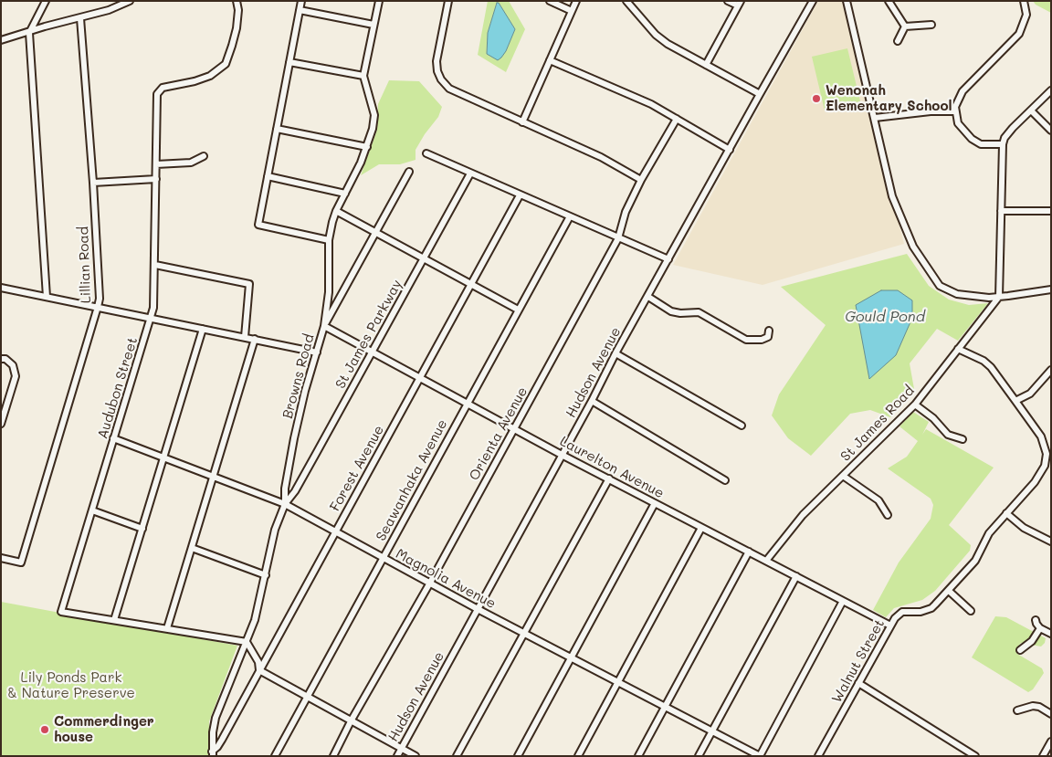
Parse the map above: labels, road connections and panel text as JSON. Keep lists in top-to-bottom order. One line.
{"streets":{"street":["Lillian Road","St James Parkway","Hudson Avenue","Browns Road","Audubon Street","St James Road","Orienta Avenue","Laurelton Avenue","Forest Avenue","Seawanhaka Avenue","Magnolia Avenue","Walnut Street"]},"crossings":[["St James Parkway","Browns Road"],["St James Parkway","Laurelton Avenue"],["St James Parkway","Magnolia Avenue"],["Hudson Avenue","Laurelton Avenue"],["Hudson Avenue","Magnolia Avenue"],["Browns Road","Laurelton Avenue"],["Browns Road","Forest Avenue"],["Browns Road","Magnolia Avenue"],["Audubon Street","Magnolia Avenue"],["St James Road","Laurelton Avenue"],["St James Road","Walnut Street"],["Orienta Avenue","Laurelton Avenue"],["Orienta Avenue","Magnolia Avenue"],["Laurelton Avenue","Forest Avenue"],["Laurelton Avenue","Seawanhaka Avenue"],["Laurelton Avenue","Walnut Street"],["Forest Avenue","Magnolia Avenue"],["Seawanhaka Avenue","Magnolia Avenue"]],"water":["Gould Pond"],"parks":["Lily Ponds Park & Nature Preserve"],"places":["Wenonah Elementary School","Commerdinger house"]}
